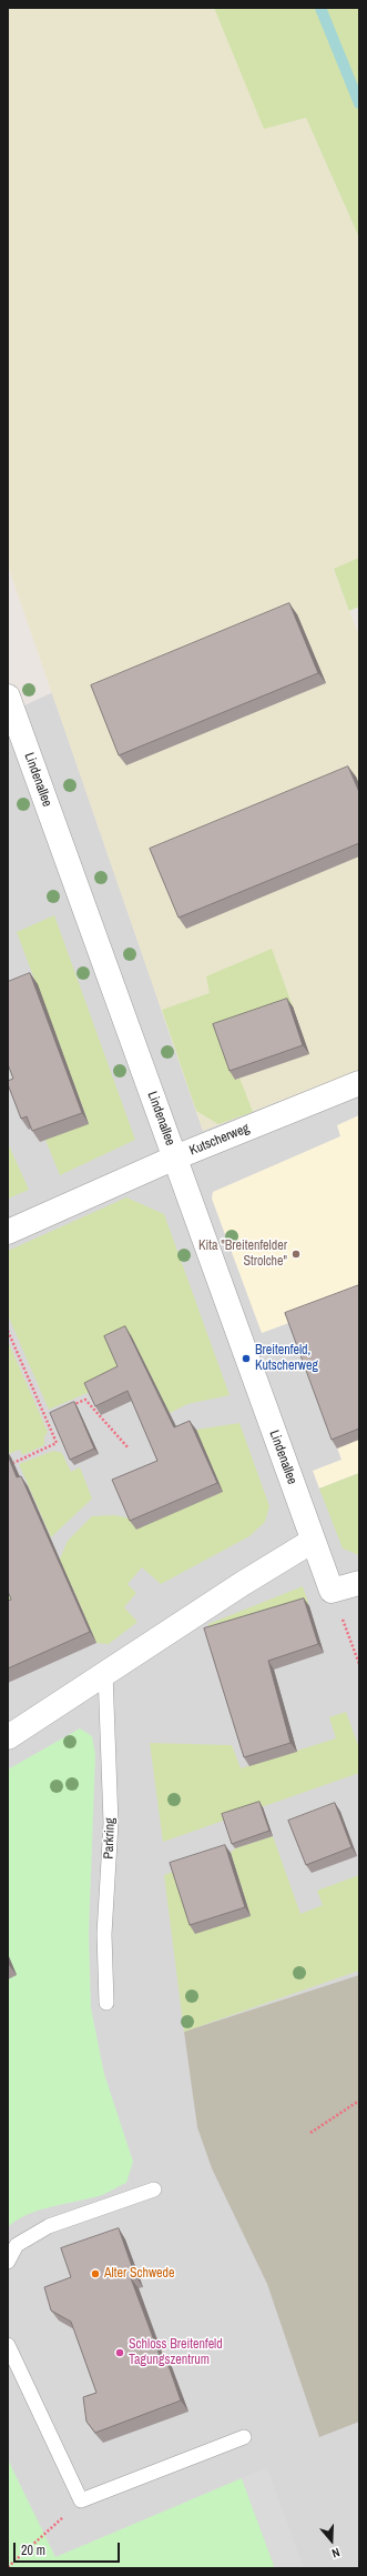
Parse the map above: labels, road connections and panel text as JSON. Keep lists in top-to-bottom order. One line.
{"streets":{"street":["Lindenallee","Kutscherweg"],"lane":["Parkring"]},"crossings":[["Lindenallee","Kutscherweg"]],"places":["Kita \"Breitenfelder Strolche\"","Breitenfeld, Kutscherweg","Alter Schwede","Schloss Breitenfeld Tagungszentrum"],"scale_bar":"20 m","north":"bottom"}
